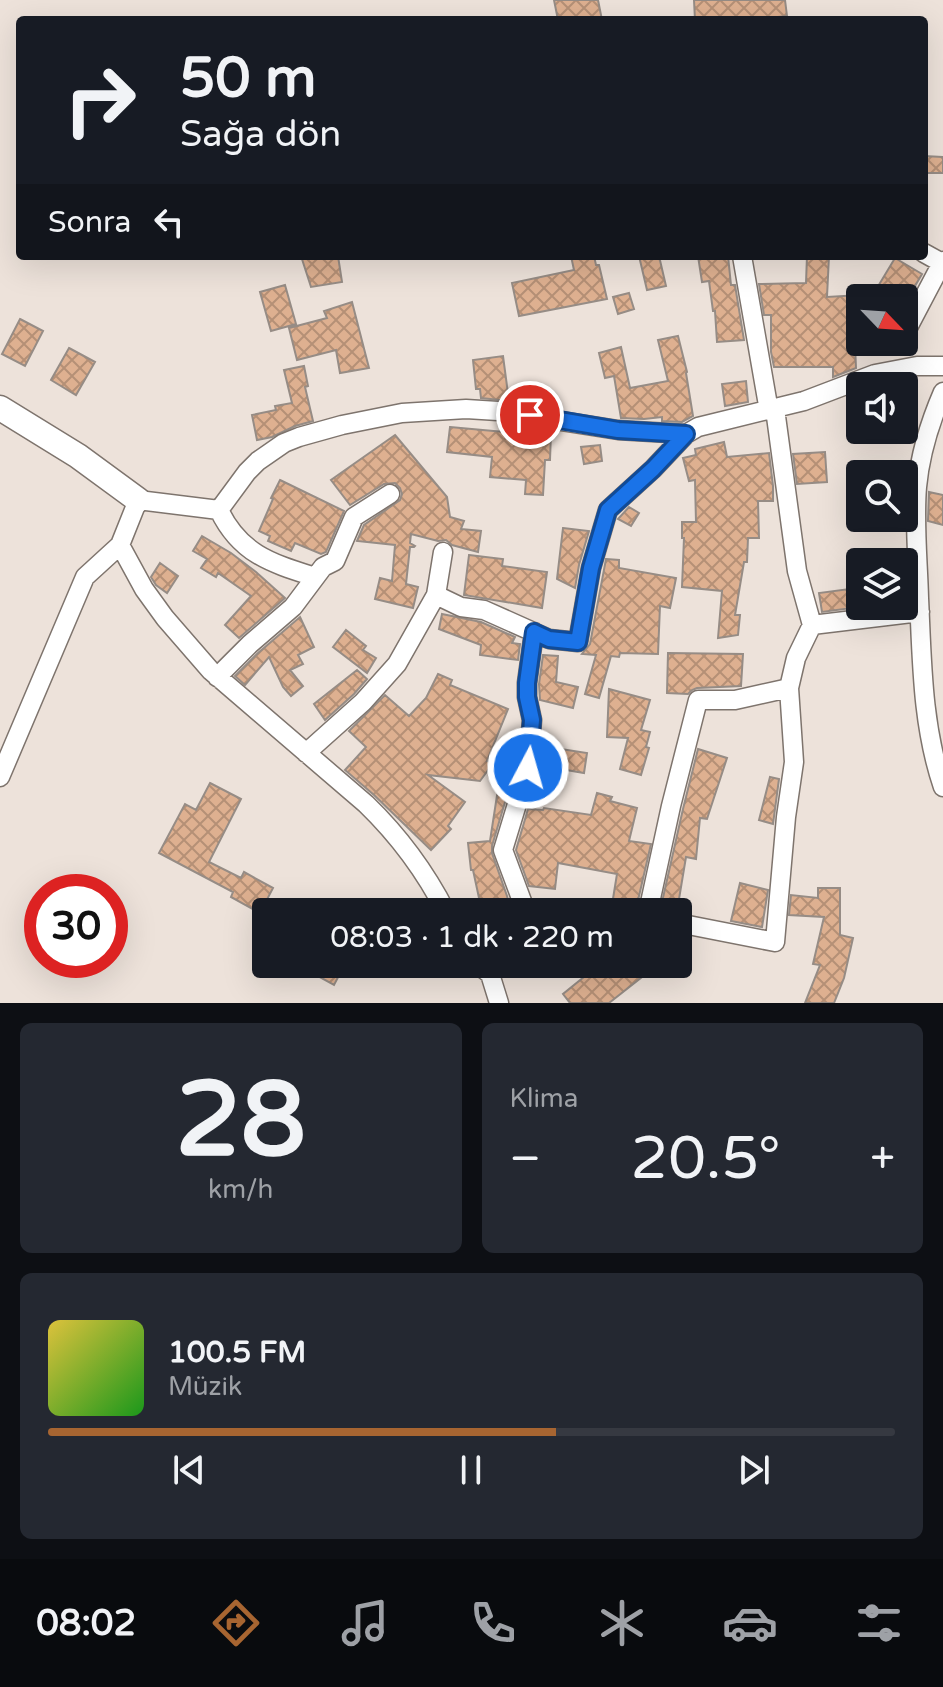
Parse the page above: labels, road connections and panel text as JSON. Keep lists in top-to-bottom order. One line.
{"north":"bottom right","page":{"turn":["50 m","Sağa dön"],"then":"Sonra","limit":"30","trip":"08:03 · 1 dk · 220 m","tile":[["28","km/h"],"Klima"],"heat":["−","20.5°","+"],"song":["100.5 FM","Müzik"],"tabs":"08:02"}}
